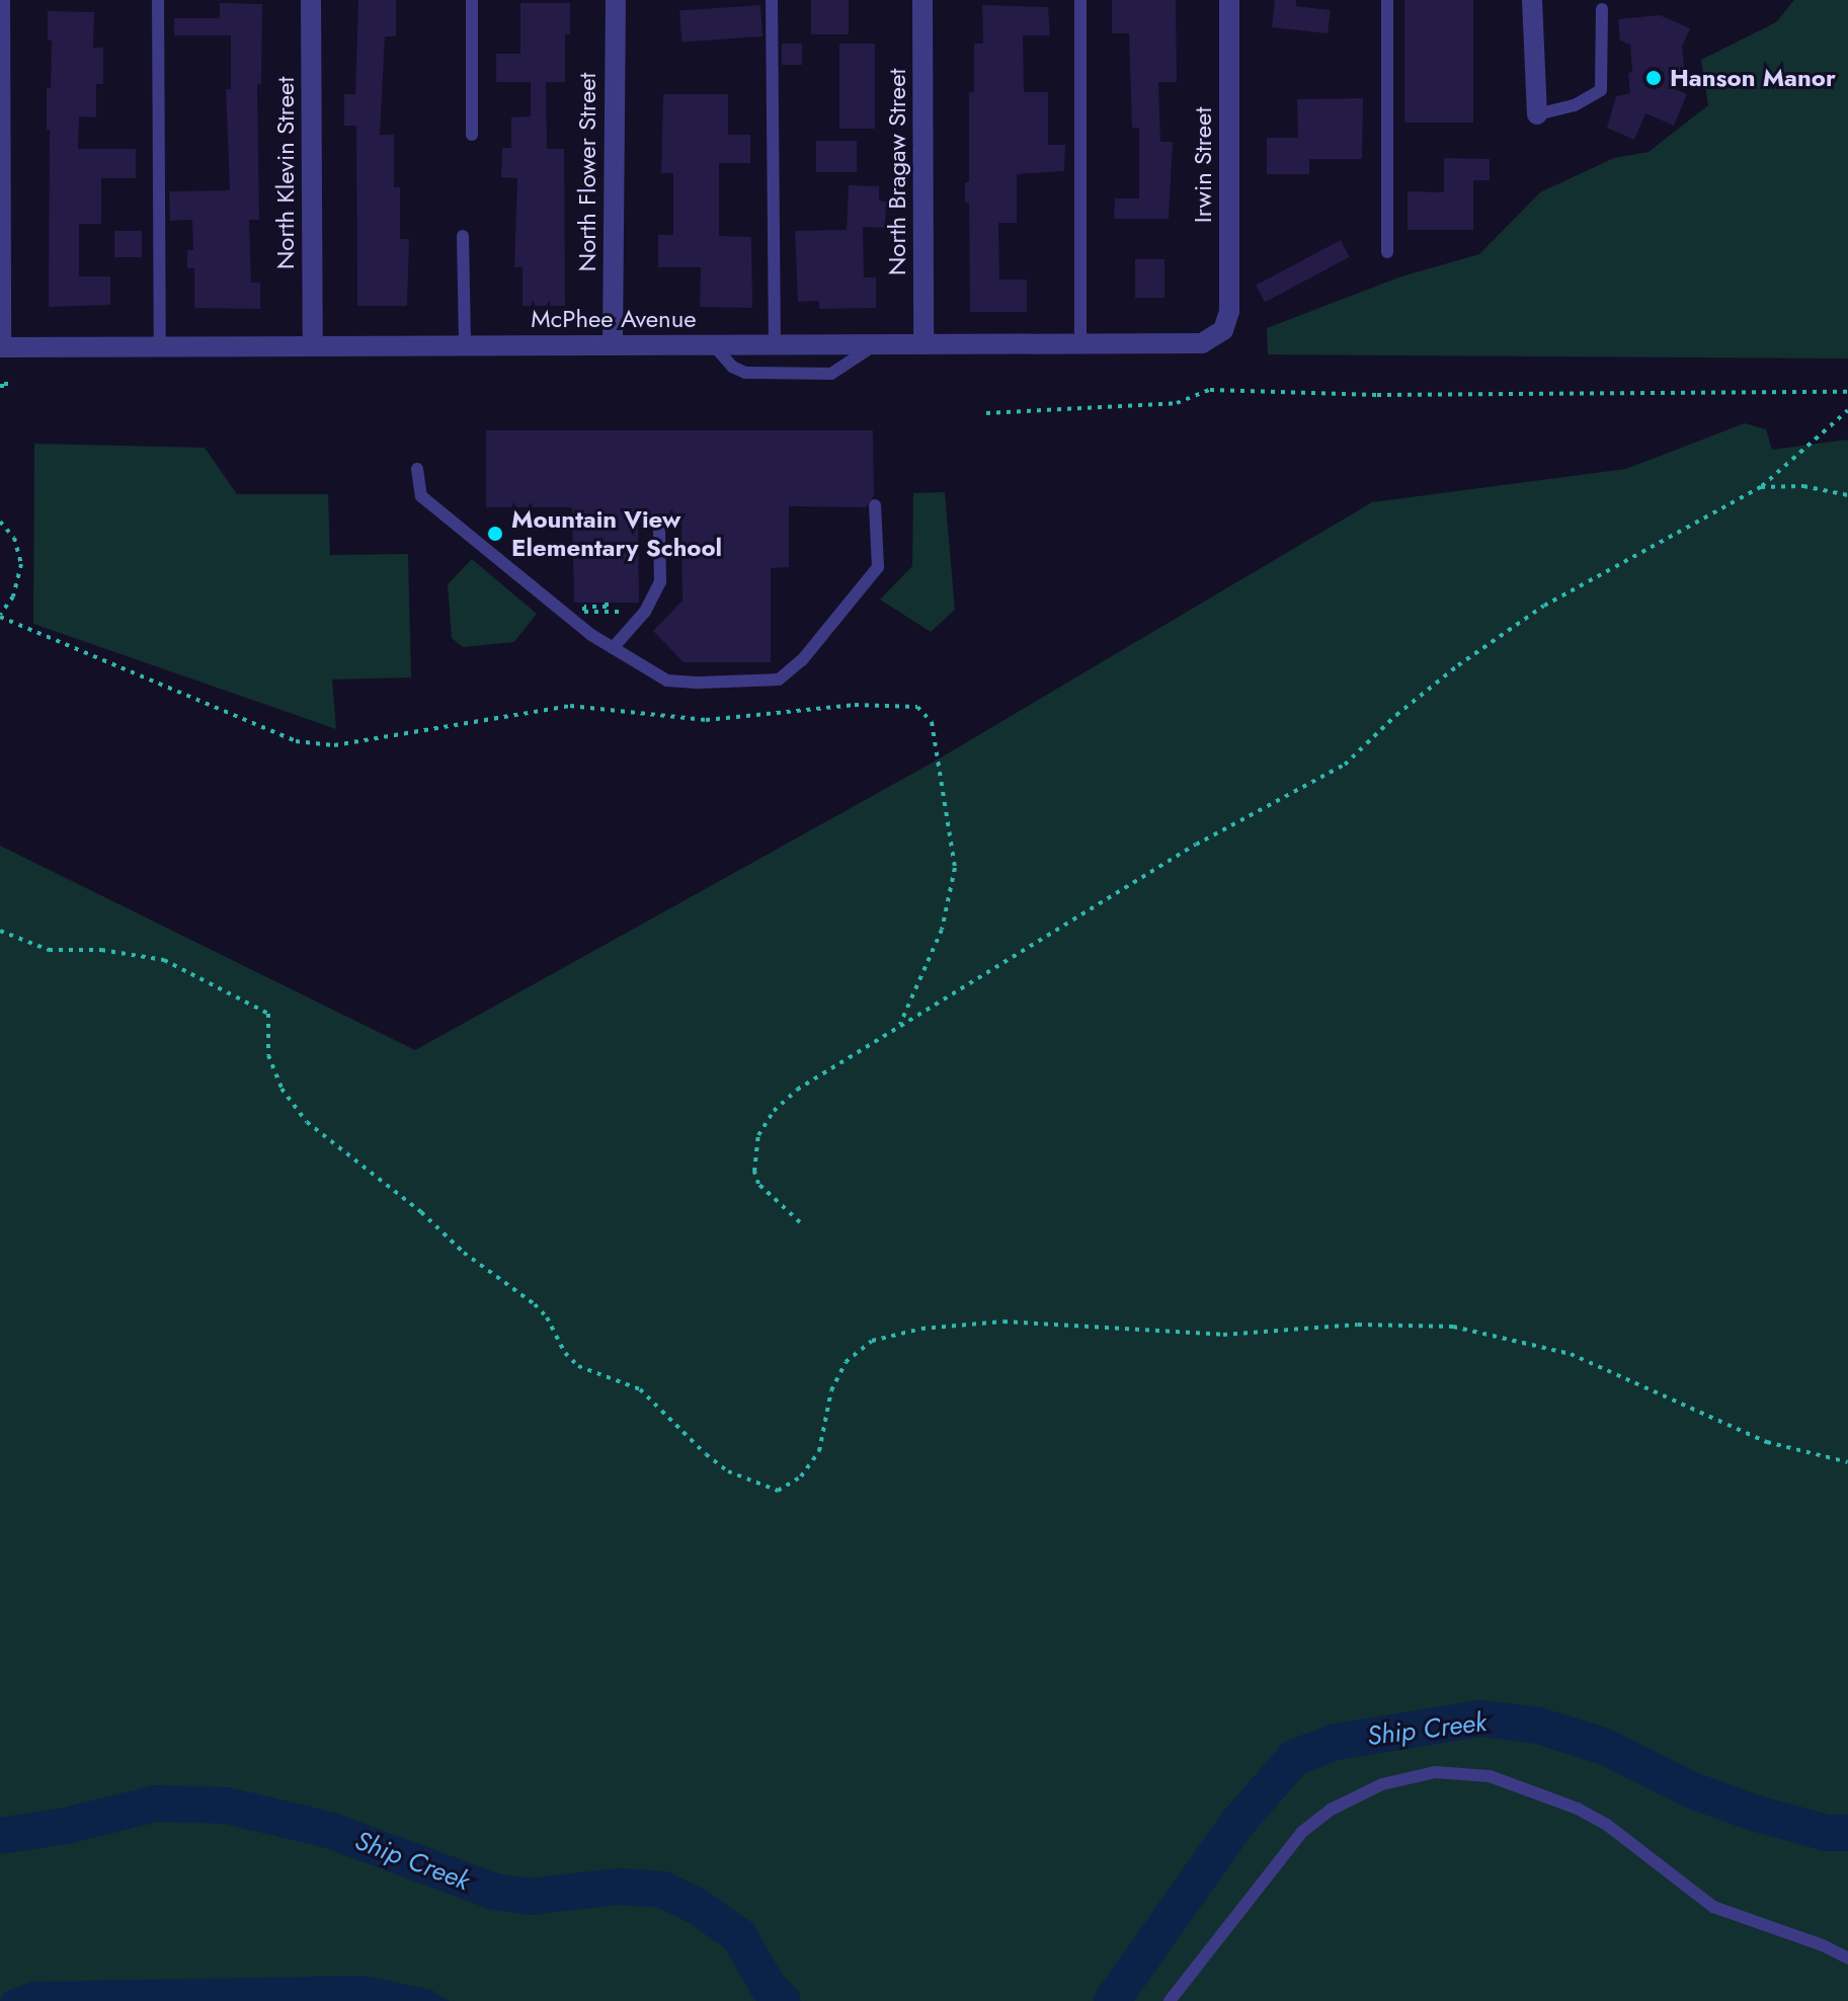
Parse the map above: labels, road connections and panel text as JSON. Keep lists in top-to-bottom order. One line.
{"streets":{"street":["Irwin Street","North Flower Street","North Bragaw Street","North Klevin Street","McPhee Avenue"]},"crossings":[["Irwin Street","McPhee Avenue"],["North Flower Street","McPhee Avenue"],["North Bragaw Street","McPhee Avenue"],["North Klevin Street","McPhee Avenue"]],"water":["Ship Creek"],"places":["Hanson Manor","Mountain View Elementary School"]}
